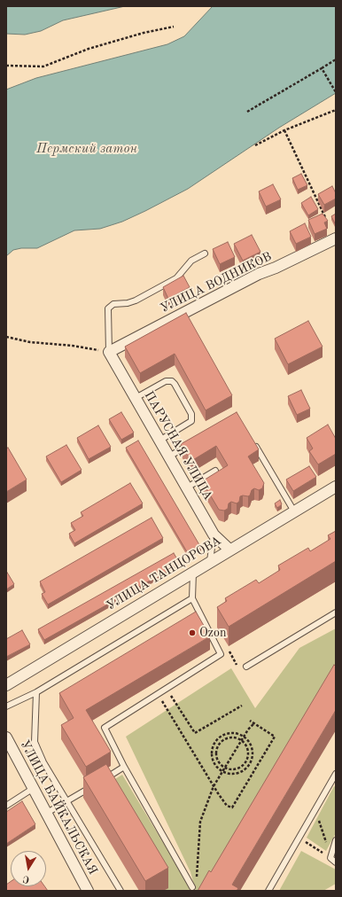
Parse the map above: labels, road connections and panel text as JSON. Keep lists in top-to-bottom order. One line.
{"streets":{"street":["УЛИЦА ВОДНИКОВ","ПАРУСНАЯ УЛИЦА","УЛИЦА ТАНЦОРОВА","УЛИЦА БАЙКАЛЬСКАЯ"]},"crossings":[["УЛИЦА ВОДНИКОВ","ПАРУСНАЯ УЛИЦА"],["ПАРУСНАЯ УЛИЦА","УЛИЦА ТАНЦОРОВА"]],"water":["Пермский затон"],"places":["Ozon"],"north":"bottom"}
